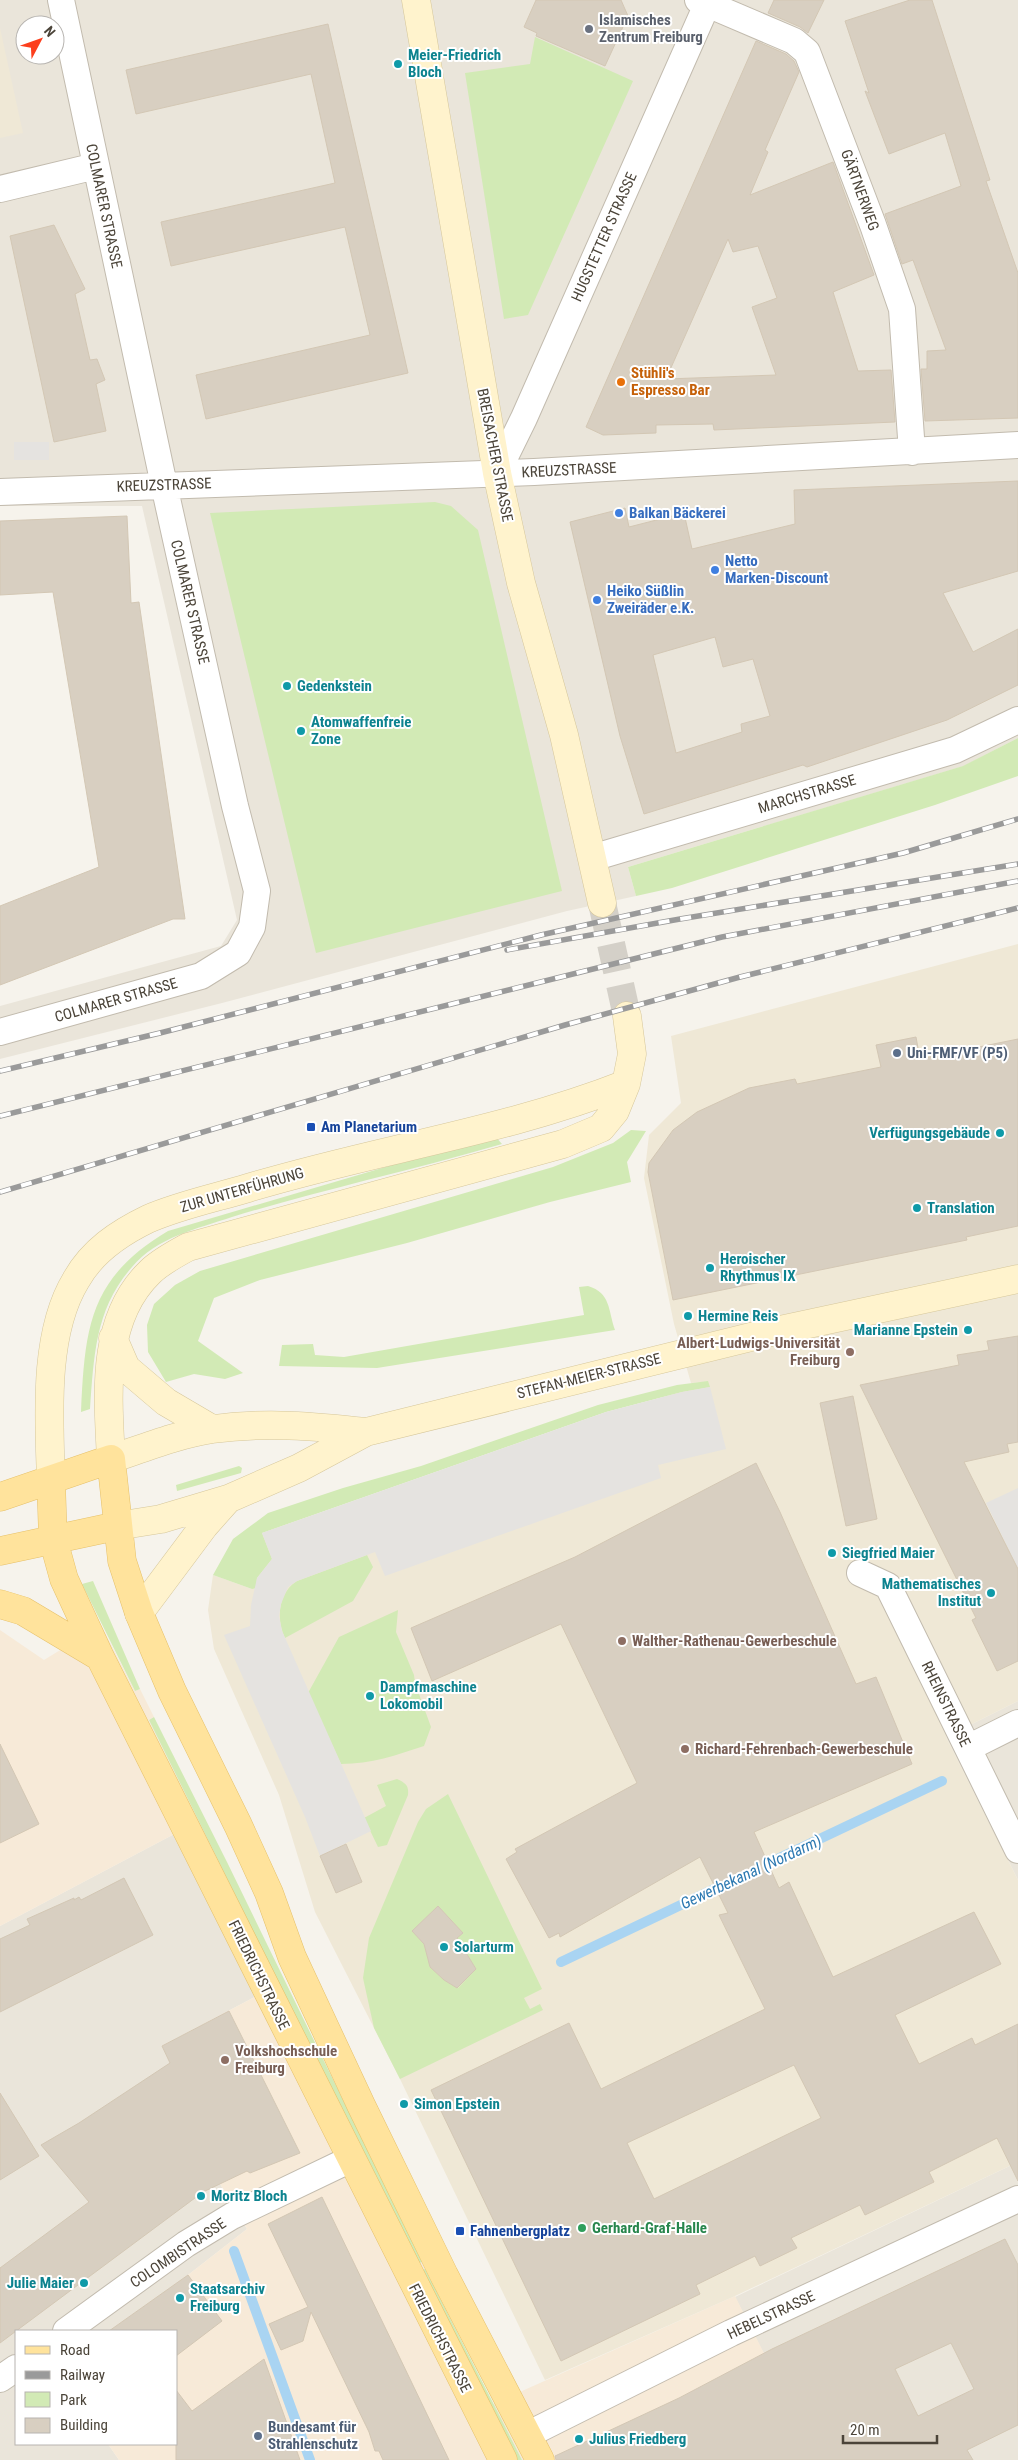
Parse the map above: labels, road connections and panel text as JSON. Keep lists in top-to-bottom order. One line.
{"streets":{"main road":["BREISACHER STRASSE","ZUR UNTERFÜHRUNG","STEFAN-MEIER-STRASSE","FRIEDRICHSTRASSE"],"street":["GÄRTNERWEG","COLMARER STRASSE","HUGSTETTER STRASSE","KREUZSTRASSE","MARCHSTRASSE","RHEINSTRASSE","COLOMBISTRASSE","HEBELSTRASSE"]},"crossings":[["GÄRTNERWEG","HUGSTETTER STRASSE"],["GÄRTNERWEG","KREUZSTRASSE"],["COLMARER STRASSE","KREUZSTRASSE"],["HUGSTETTER STRASSE","BREISACHER STRASSE"],["HUGSTETTER STRASSE","KREUZSTRASSE"],["BREISACHER STRASSE","KREUZSTRASSE"],["BREISACHER STRASSE","MARCHSTRASSE"],["ZUR UNTERFÜHRUNG","FRIEDRICHSTRASSE"],["FRIEDRICHSTRASSE","COLOMBISTRASSE"]],"water":["Gewerbekanal (Nordarm)"],"places":{"other":["Islamisches Zentrum Freiburg","Meier-Friedrich Bloch","Stühli's Espresso Bar","Balkan Bäckerei","Netto Marken-Discount","Heiko Süßlin Zweiräder e.K.","Gedenkstein","Atomwaffenfreie Zone","Uni-FMF/VF (P5)","Verfügungsgebäude","Translation","Heroischer Rhythmus IX","Hermine Reis","Marianne Epstein","Albert-Ludwigs-Universität Freiburg","Siegfried Maier","Mathematisches Institut","Walther-Rathenau-Gewerbeschule","Dampfmaschine Lokomobil","Richard-Fehrenbach-Gewerbeschule","Solarturm","Volkshochschule Freiburg","Simon Epstein","Moritz Bloch","Gerhard-Graf-Halle","Julie Maier","Staatsarchiv Freiburg","Bundesamt für Strahlenschutz","Julius Friedberg"],"transit":["Am Planetarium","Fahnenbergplatz"]},"legend":["Road","Railway","Park","Building"],"scale_bar":"20 m","north":"top right"}
